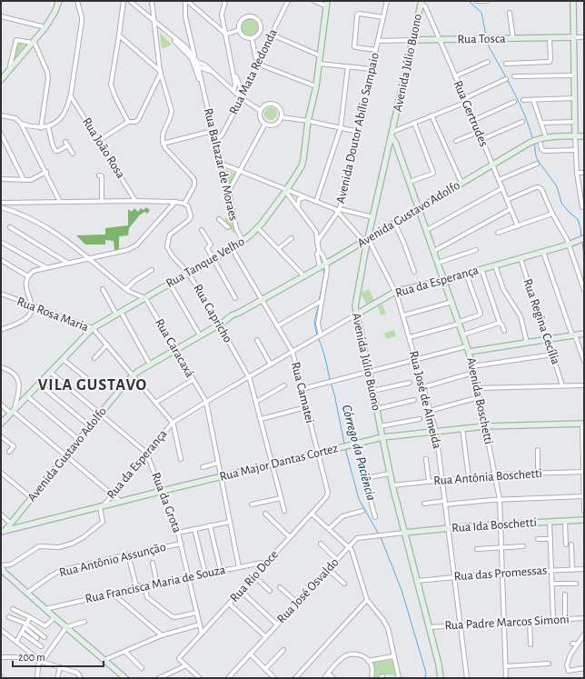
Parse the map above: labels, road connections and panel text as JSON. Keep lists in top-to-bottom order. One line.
{"streets":{"street":["Rua Tosca","Avenida Júlio Buono","Rua Mata Redonda","Rua Gertrudes","Avenida Doutor Abílio Sampaio","Rua João Rosa","Rua Baltazar de Moraes","Avenida Gustavo Adolfo","Rua Tanque Velho","Rua da Esperança","Rua Capricho","Rua Rosa Maria","Rua Regina Cecília","Rua Caracaxá","Rua Camatei","Rua José de Almeida","Avenida Boschetti","Rua Major Dantas Cortez","Rua Antônia Boschetti","Rua da Grota","Rua Ida Boschetti","Rua Antônio Assunção","Rua das Promessas","Rua Rio Doce","Rua Francisca Maria de Souza","Rua José Osvaldo","Rua Padre Marcos Simoni"]},"crossings":[["Rua Tosca","Avenida Júlio Buono"],["Rua Tosca","Rua Gertrudes"],["Rua Tosca","Avenida Doutor Abílio Sampaio"],["Avenida Júlio Buono","Rua Gertrudes"],["Avenida Júlio Buono","Avenida Gustavo Adolfo"],["Avenida Júlio Buono","Rua da Esperança"],["Avenida Júlio Buono","Rua José de Almeida"],["Avenida Júlio Buono","Avenida Boschetti"],["Avenida Júlio Buono","Rua Major Dantas Cortez"],["Avenida Júlio Buono","Rua Antônia Boschetti"],["Avenida Júlio Buono","Rua Ida Boschetti"],["Avenida Júlio Buono","Rua das Promessas"],["Avenida Júlio Buono","Rua José Osvaldo"],["Avenida Júlio Buono","Rua Padre Marcos Simoni"],["Rua Mata Redonda","Rua Baltazar de Moraes"],["Rua Gertrudes","Avenida Gustavo Adolfo"],["Avenida Doutor Abílio Sampaio","Rua José de Almeida"],["Rua Baltazar de Moraes","Rua Tanque Velho"],["Avenida Gustavo Adolfo","Rua Capricho"],["Avenida Gustavo Adolfo","Rua Rosa Maria"],["Avenida Gustavo Adolfo","Rua Caracaxá"],["Avenida Gustavo Adolfo","Rua Camatei"],["Avenida Gustavo Adolfo","Rua José de Almeida"],["Avenida Gustavo Adolfo","Avenida Boschetti"],["Avenida Gustavo Adolfo","Rua Major Dantas Cortez"],["Avenida Gustavo Adolfo","Rua da Grota"],["Rua Tanque Velho","Rua Capricho"],["Rua Tanque Velho","Rua Rosa Maria"],["Rua Tanque Velho","Rua Caracaxá"],["Rua Tanque Velho","Rua Camatei"],["Rua Tanque Velho","Rua da Grota"],["Rua da Esperança","Rua Capricho"],["Rua da Esperança","Rua Rosa Maria"],["Rua da Esperança","Rua Regina Cecília"],["Rua da Esperança","Rua Caracaxá"],["Rua da Esperança","Rua Camatei"],["Rua da Esperança","Rua José de Almeida"],["Rua da Esperança","Avenida Boschetti"],["Rua da Esperança","Rua Major Dantas Cortez"],["Rua da Esperança","Rua da Grota"],["Rua Capricho","Rua Major Dantas Cortez"],["Rua Caracaxá","Rua Major Dantas Cortez"],["Rua Caracaxá","Rua Francisca Maria de Souza"],["Rua Camatei","Rua Major Dantas Cortez"],["Rua Camatei","Rua Rio Doce"],["Rua José de Almeida","Rua Major Dantas Cortez"],["Rua José de Almeida","Rua Antônia Boschetti"],["Rua José de Almeida","Rua Ida Boschetti"],["Rua José de Almeida","Rua das Promessas"],["Rua José de Almeida","Rua Padre Marcos Simoni"],["Avenida Boschetti","Rua Major Dantas Cortez"],["Avenida Boschetti","Rua Antônia Boschetti"],["Avenida Boschetti","Rua Ida Boschetti"],["Avenida Boschetti","Rua das Promessas"],["Avenida Boschetti","Rua Padre Marcos Simoni"],["Rua Major Dantas Cortez","Rua da Grota"],["Rua da Grota","Rua Antônio Assunção"],["Rua da Grota","Rua Rio Doce"],["Rua da Grota","Rua Francisca Maria de Souza"],["Rua Ida Boschetti","Rua José Osvaldo"],["Rua Rio Doce","Rua Francisca Maria de Souza"]],"districts":["VILA GUSTAVO"],"water":["Córrego da Paciência"],"scale_bar":"200 m"}
